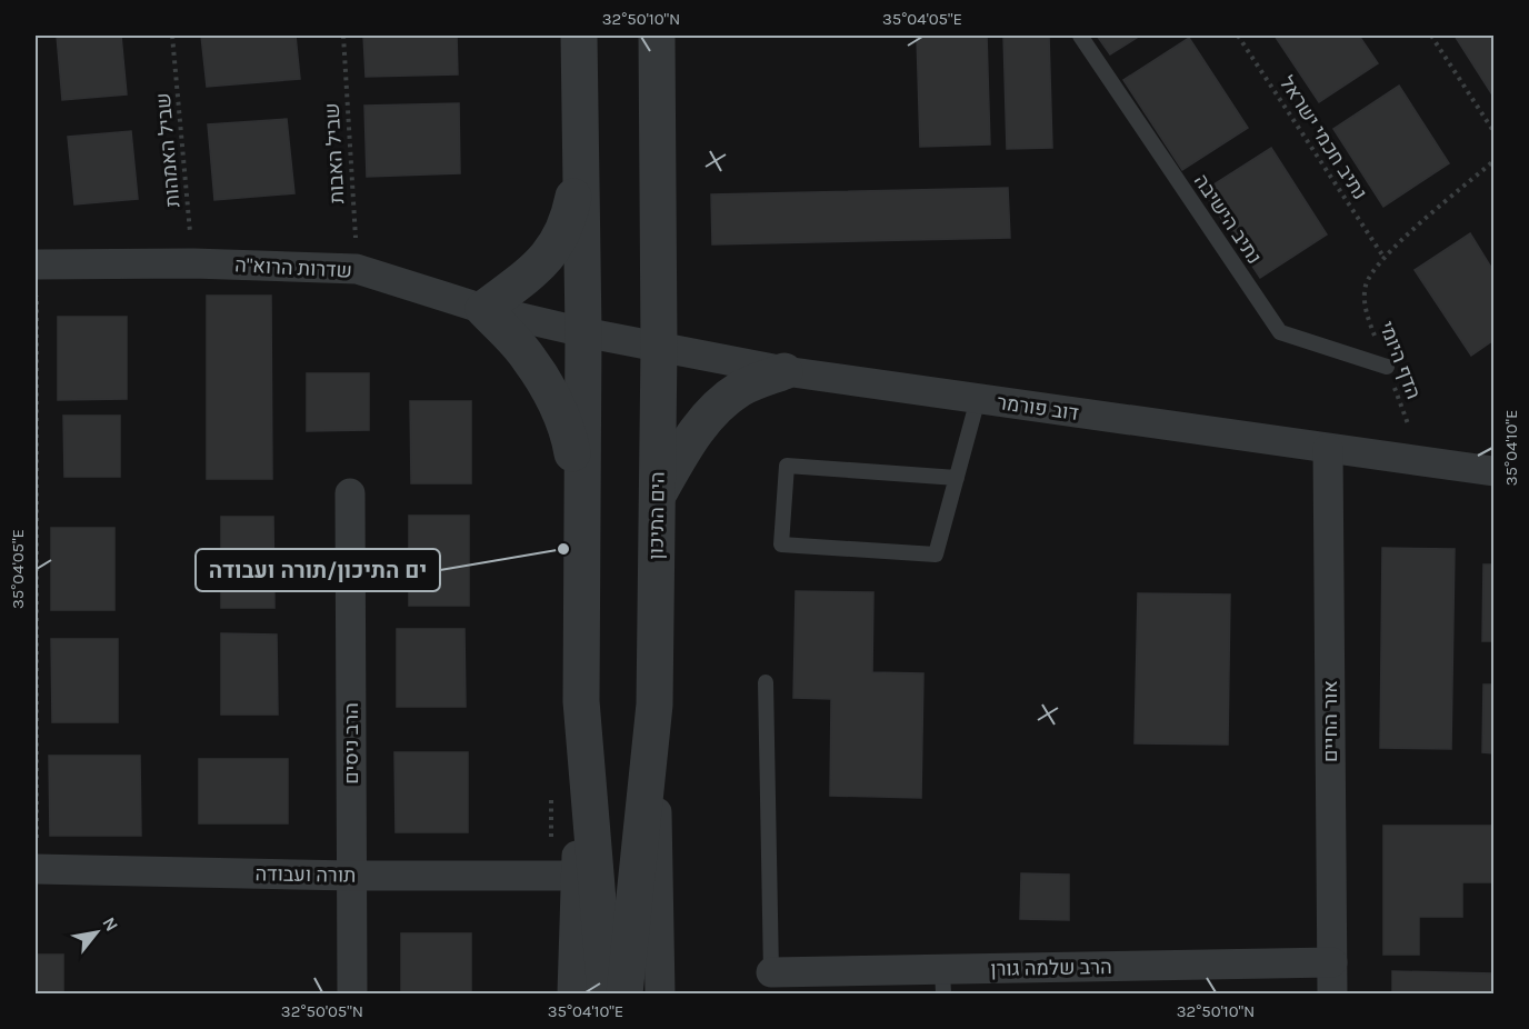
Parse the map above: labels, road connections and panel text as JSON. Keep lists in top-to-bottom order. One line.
{"streets":{"street":["שדרות הרוא\"ה","דוב פורמר","הים התיכון","אור החיים","הרב ניסים","תורה ועבודה","הרב שלמה גורן"],"lane":["נתיב הישיבה"],"path":["נתיב חכמי ישראל","שביל האמהות","שביל האבות","הדף היומי"]},"crossings":[["נתיב חכמי ישראל","הדף היומי"],["שביל האמהות","שדרות הרוא\"ה"],["שביל האבות","שדרות הרוא\"ה"],["נתיב הישיבה","הדף היומי"],["שדרות הרוא\"ה","דוב פורמר"],["הדף היומי","דוב פורמר"],["דוב פורמר","הים התיכון"],["דוב פורמר","אור החיים"],["אור החיים","הרב שלמה גורן"],["הרב ניסים","תורה ועבודה"]],"places":["ים התיכון/תורה ועבודה"],"north":"top right","coordinates":["32°50'10\"N","35°04'05\"E","35°04'10\"E","32°50'05\"N"]}
